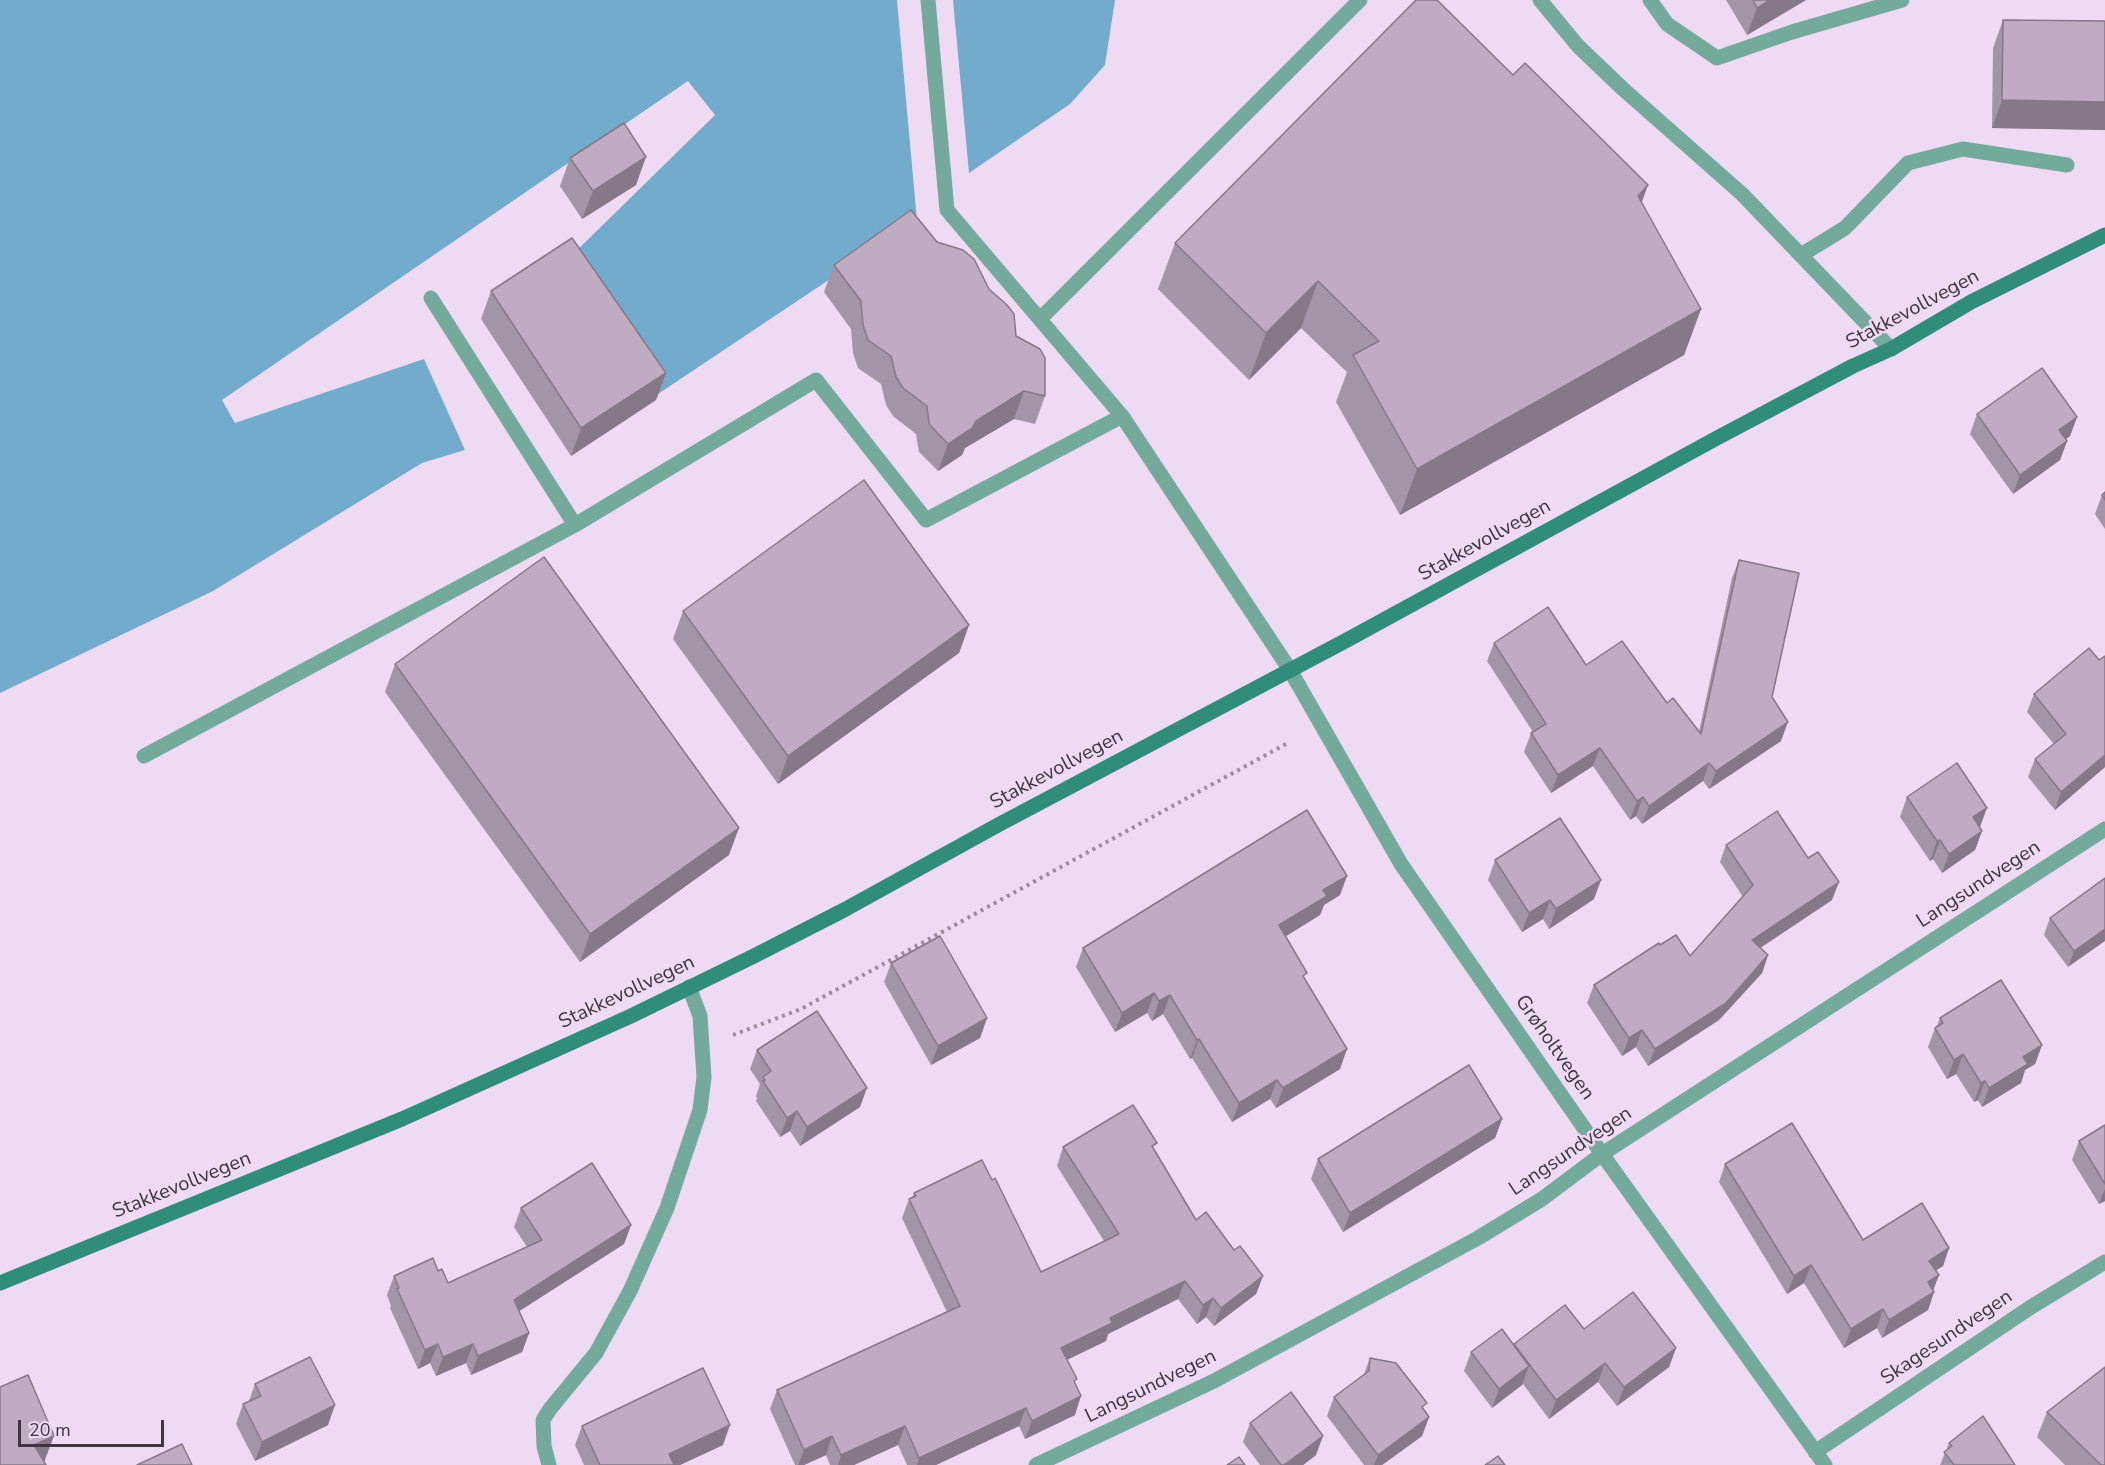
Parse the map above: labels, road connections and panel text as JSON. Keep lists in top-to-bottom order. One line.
{"streets":{"street":["Stakkevollvegen","Langsundvegen","Grøholtvegen","Skagesundvegen"]},"crossings":[["Stakkevollvegen","Grøholtvegen"],["Langsundvegen","Grøholtvegen"],["Grøholtvegen","Skagesundvegen"]],"scale_bar":"20 m"}
